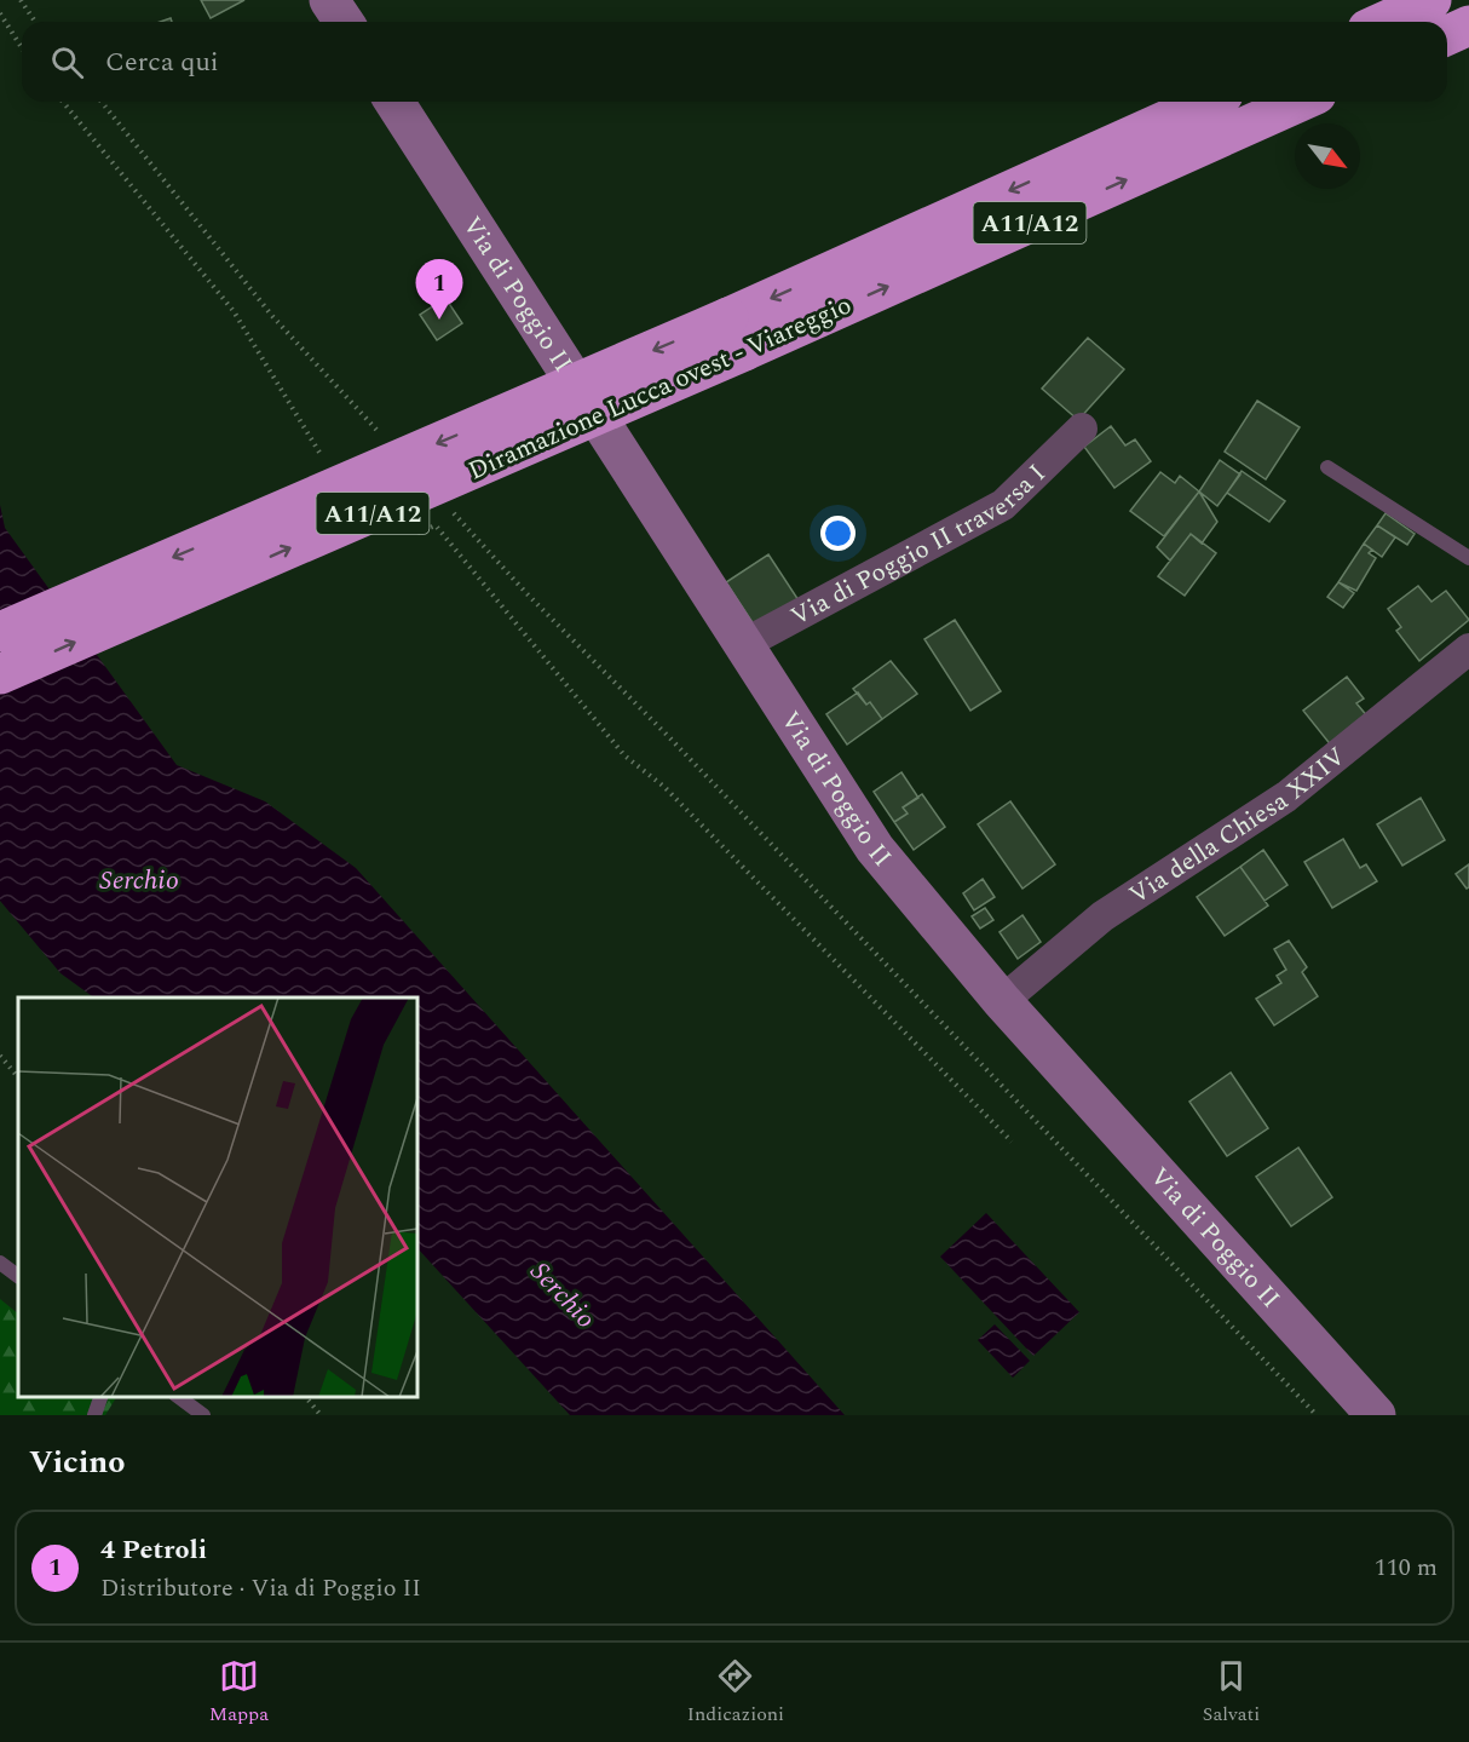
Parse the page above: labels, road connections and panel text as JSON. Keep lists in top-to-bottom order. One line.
{"streets":{"highway":["A11/A12","Diramazione Lucca ovest - Viareggio"],"main road":["Via di Poggio II"],"street":["Via di Poggio II traversa I","Via della Chiesa XXIV"]},"crossings":[["Via di Poggio II","Via di Poggio II traversa I"],["Via di Poggio II","Via della Chiesa XXIV"]],"water":["Serchio"],"north":"bottom right","page":{"search":"Cerca qui","pins":"1","heading":"Vicino","list":[{"mark":"1","name":"4 Petroli","note":"Distributore · Via di Poggio II","value":"110 m"}],"nav":["Mappa","Indicazioni","Salvati"]}}
